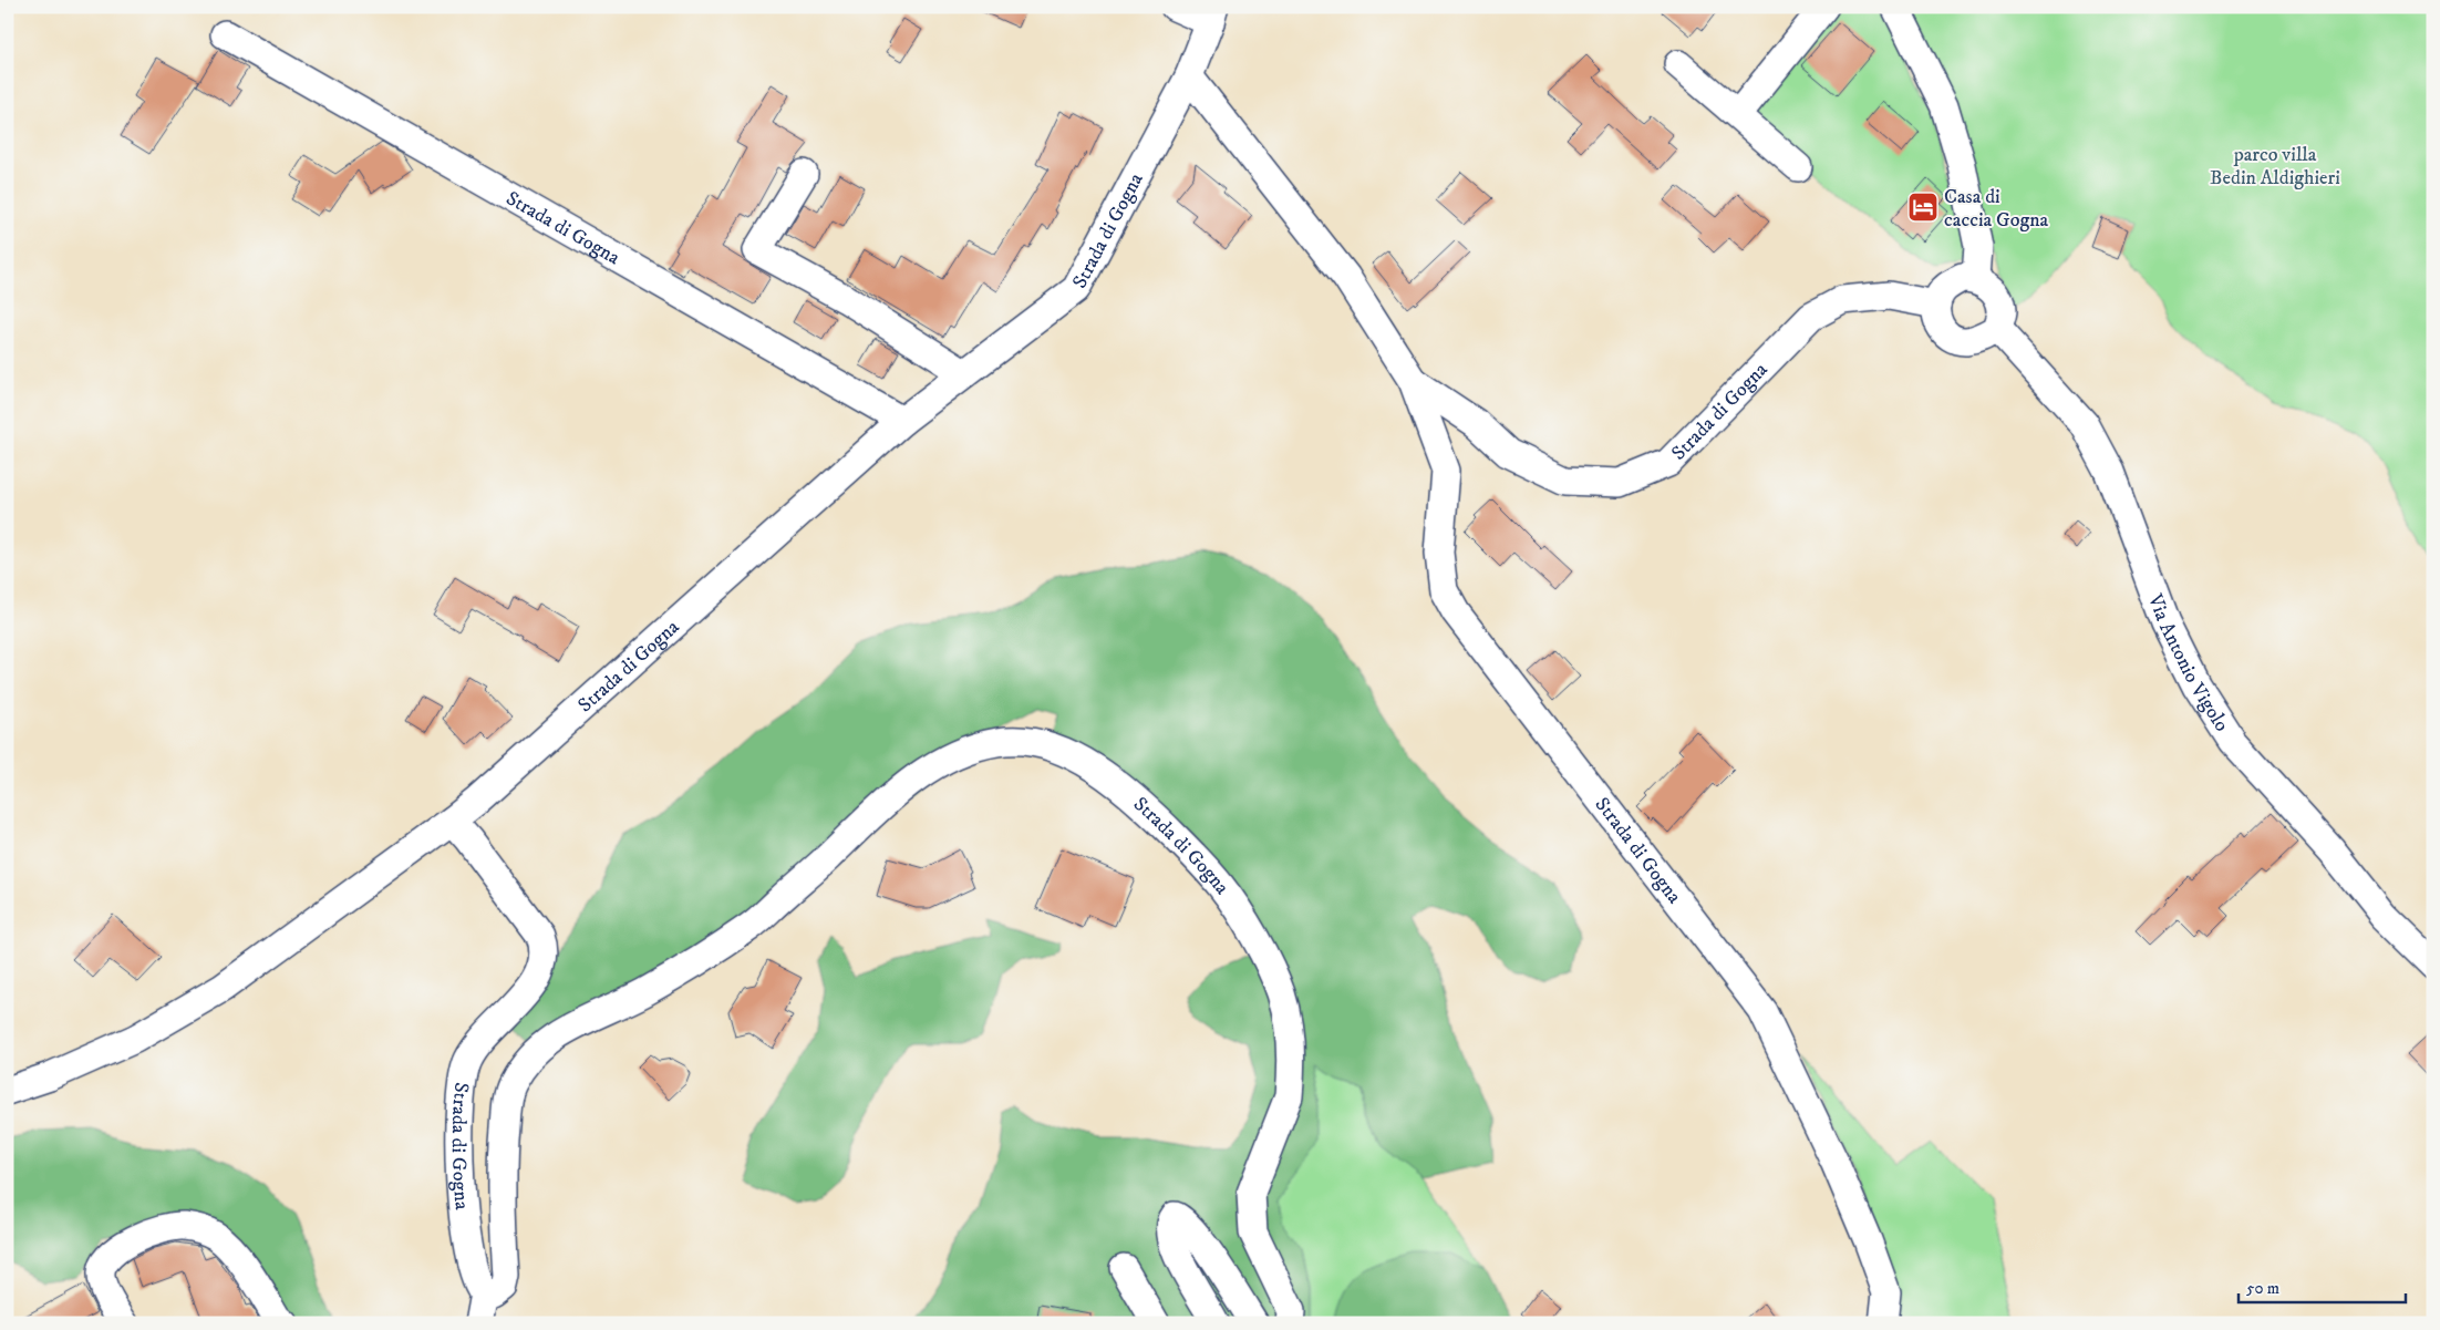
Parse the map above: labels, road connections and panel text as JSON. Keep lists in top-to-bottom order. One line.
{"streets":{"street":["Strada di Gogna","Via Antonio Vigolo"]},"crossings":[["Strada di Gogna","Via Antonio Vigolo"]],"parks":["parco villa Bedin Aldighieri"],"places":{"hotel":["Casa di caccia Gogna"]},"scale_bar":"50 m"}
